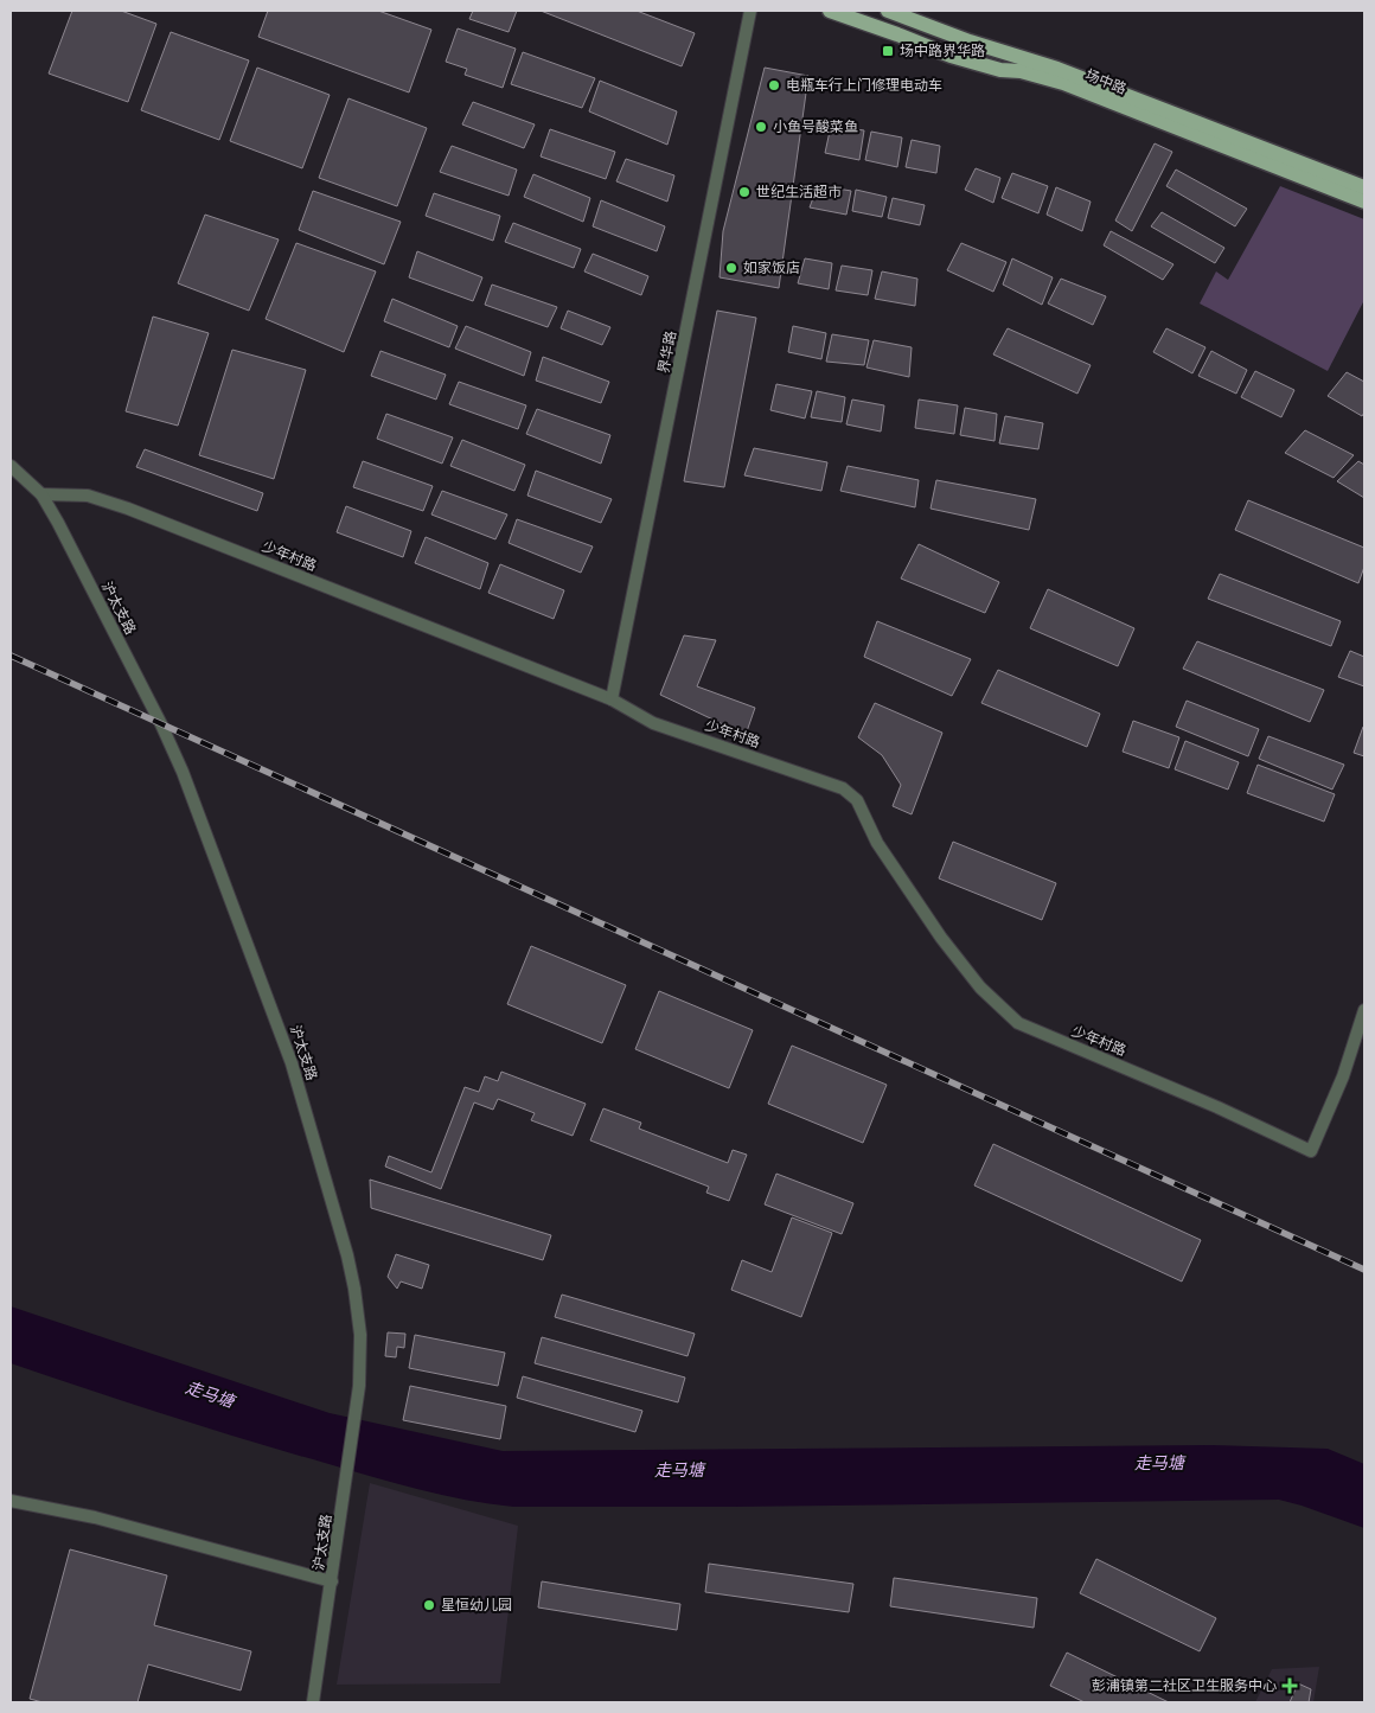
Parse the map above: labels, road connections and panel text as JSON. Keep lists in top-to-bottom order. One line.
{"streets":{"main road":["场中路"],"street":["界华路","少年村路","沪太支路"]},"crossings":[["界华路","少年村路"],["少年村路","沪太支路"]],"water":["走马塘"],"places":{"transit":["场中路界华路"],"other":["电瓶车行上门修理电动车","小鱼号酸菜鱼","世纪生活超市","如家饭店","星恒幼儿园"],"health":["彭浦镇第二社区卫生服务中心"]}}
